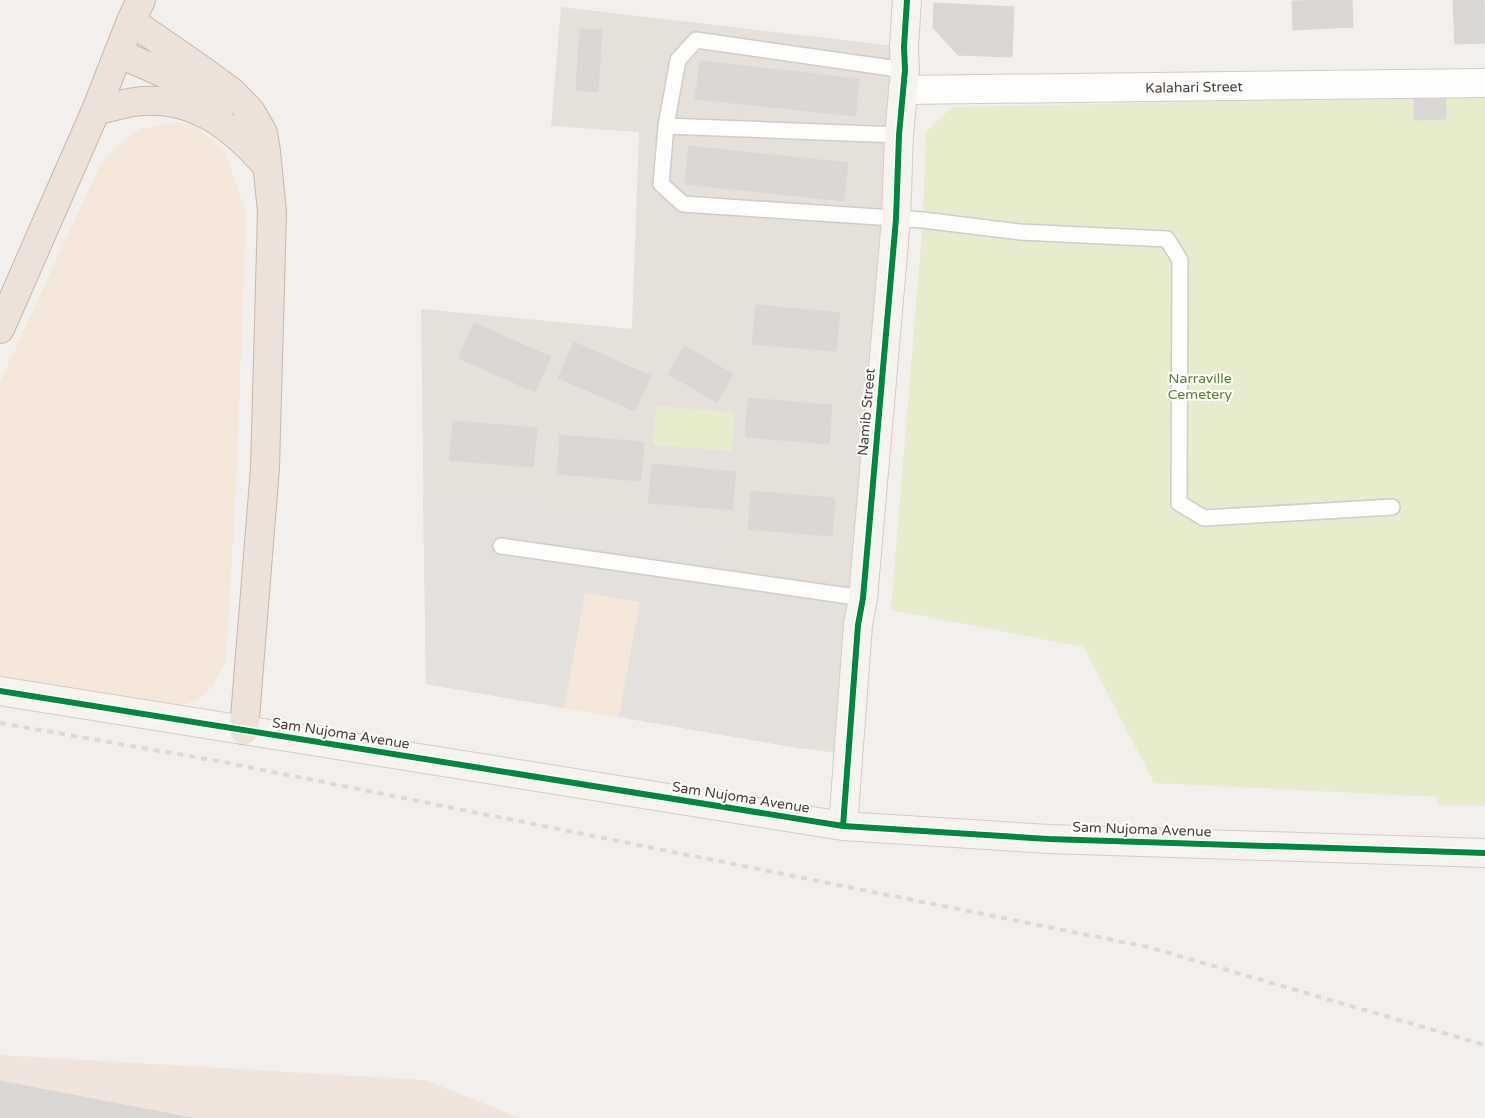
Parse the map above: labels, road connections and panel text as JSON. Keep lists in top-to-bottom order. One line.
{"streets":{"street":["Kalahari Street","Namib Street","Sam Nujoma Avenue"]},"crossings":[["Kalahari Street","Namib Street"],["Namib Street","Sam Nujoma Avenue"]],"parks":["Narraville Cemetery"]}
